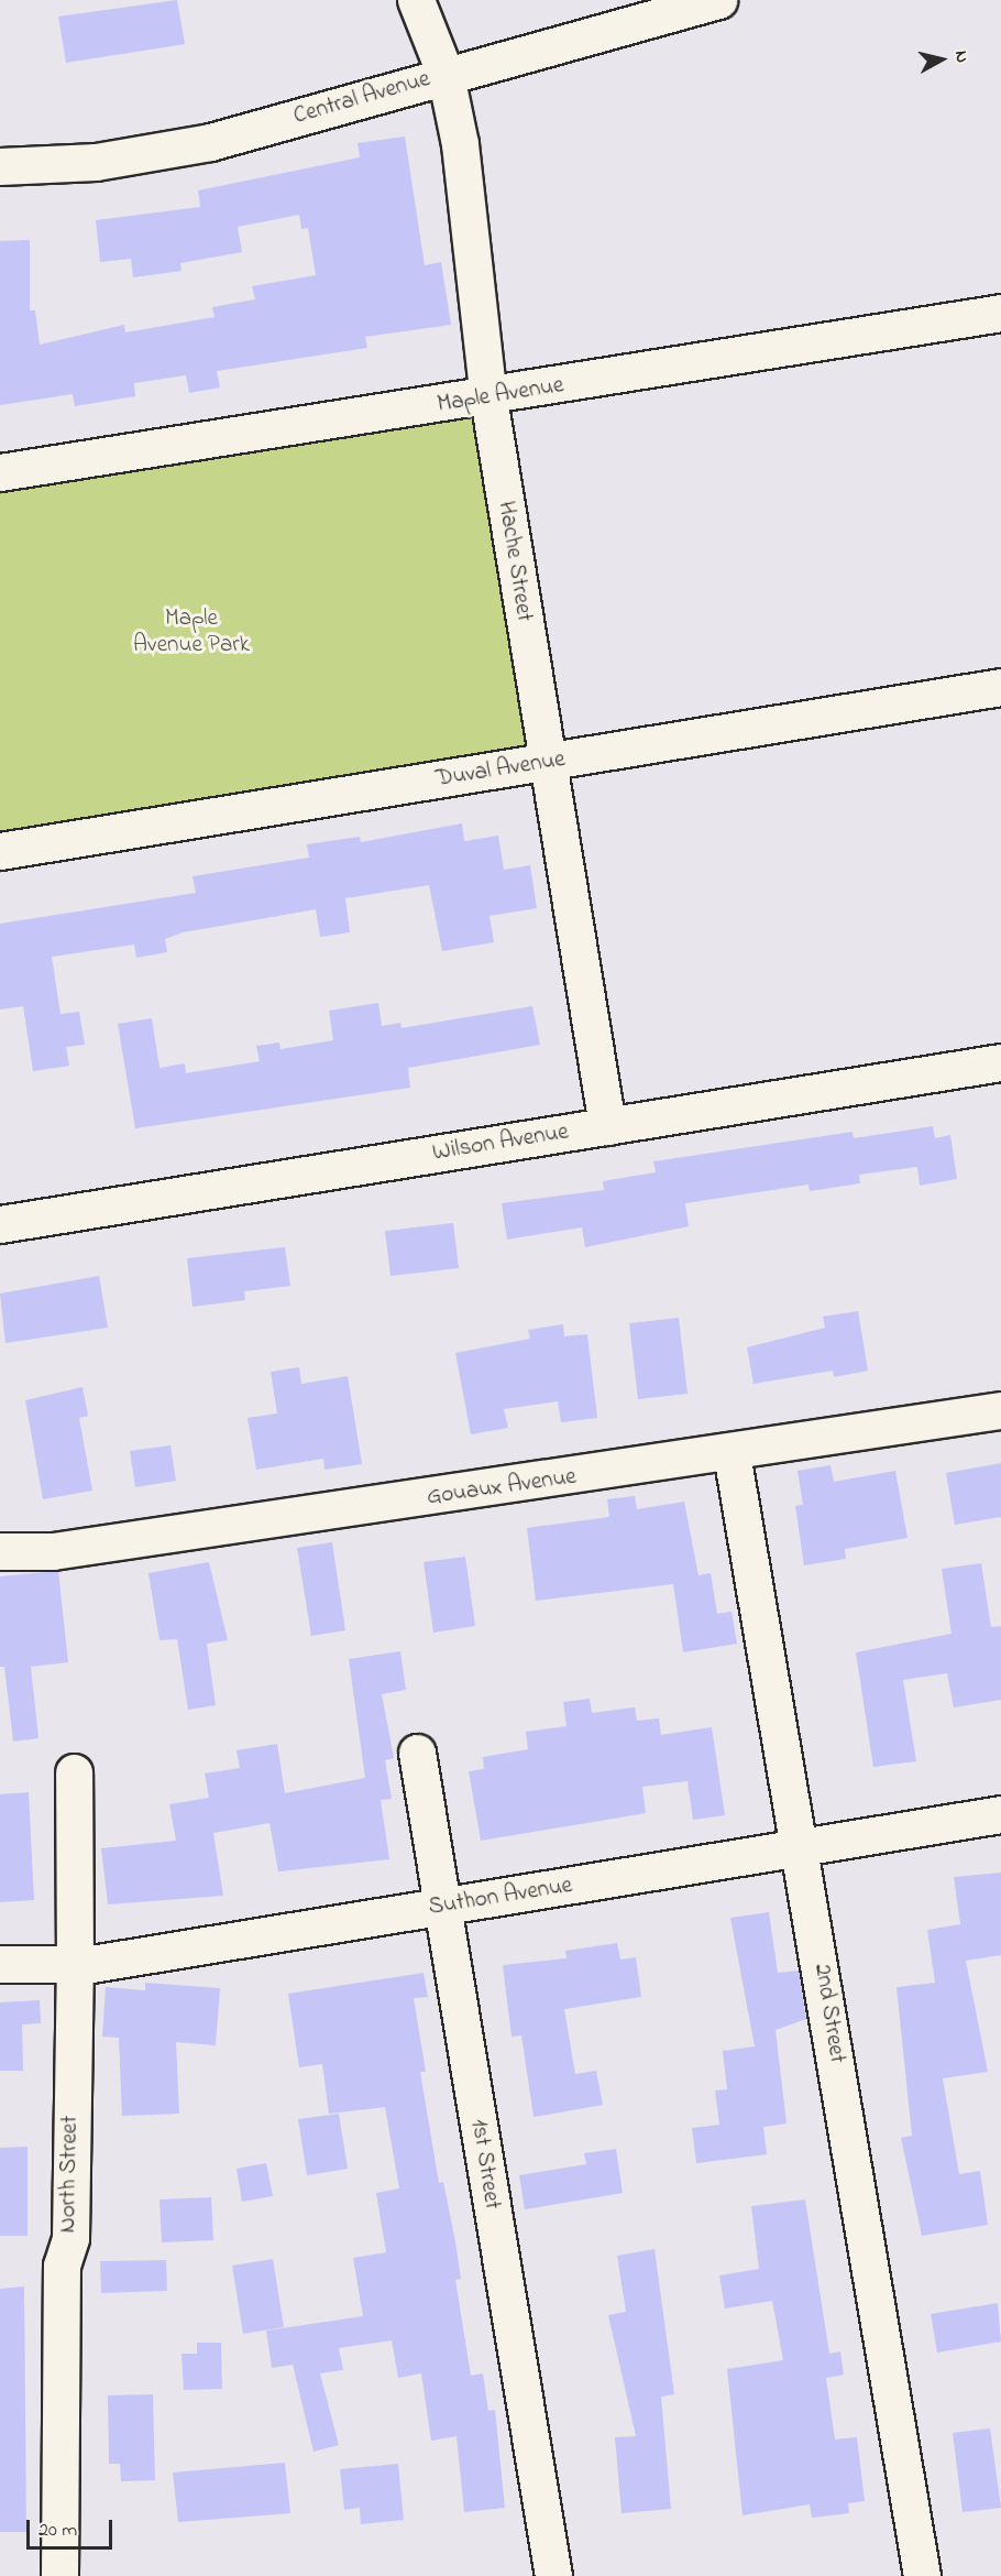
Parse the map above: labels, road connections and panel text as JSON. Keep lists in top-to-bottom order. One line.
{"streets":{"street":["Central Avenue","Maple Avenue","Hache Street","Duval Avenue","Wilson Avenue","Gouaux Avenue","Suthon Avenue","2nd Street","1st Street","North Street"]},"crossings":[["Central Avenue","Hache Street"],["Maple Avenue","Hache Street"],["Hache Street","Duval Avenue"],["Hache Street","Wilson Avenue"],["Gouaux Avenue","2nd Street"],["Suthon Avenue","2nd Street"],["Suthon Avenue","1st Street"],["Suthon Avenue","North Street"]],"parks":["Maple Avenue Park"],"scale_bar":"20 m","north":"right"}
